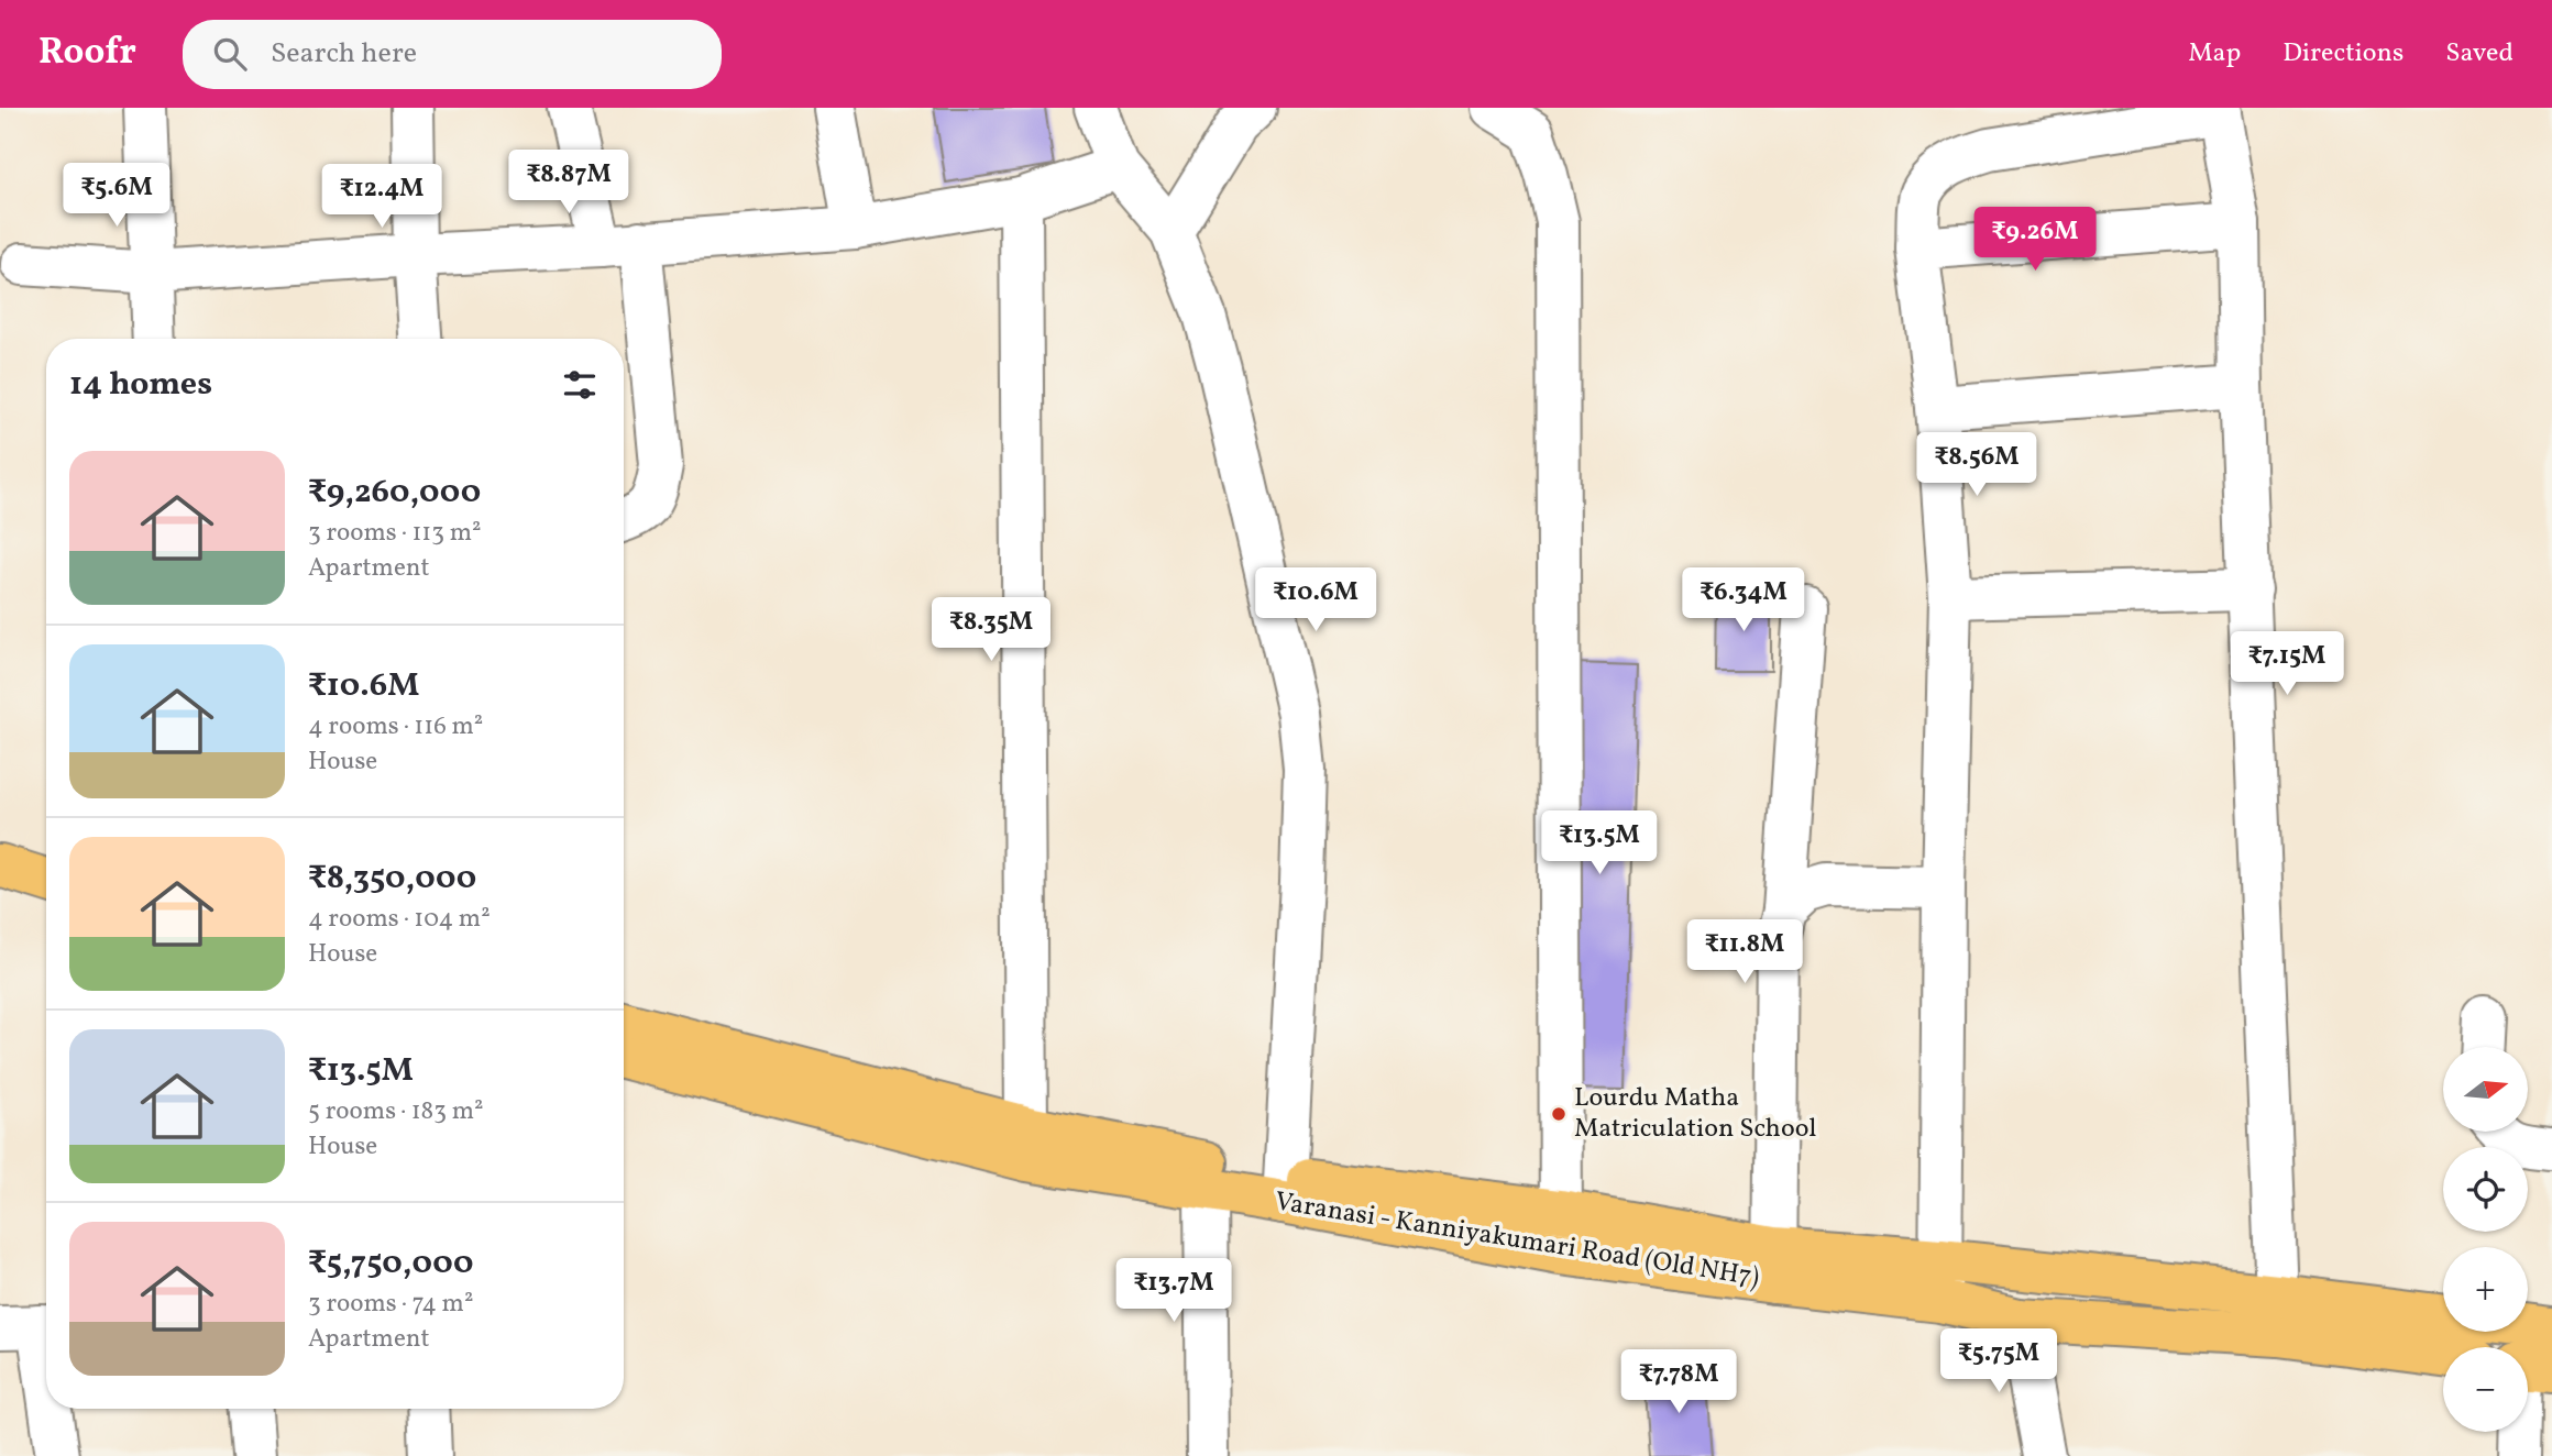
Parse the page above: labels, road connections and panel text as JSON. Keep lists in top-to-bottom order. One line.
{"streets":{"main road":["Varanasi - Kanniyakumari Road (Old NH7)"]},"places":["Lourdu Matha Matriculation School"],"north":"right","page":{"header":"Roofr","search":"Search here","nav":["Map","Directions","Saved"],"price":["₹8.87M","₹5.6M","₹12.4M","₹9.26M","₹8.56M","₹10.6M","₹6.34M","₹8.35M","₹7.15M","₹13.5M","₹11.8M","₹13.7M","₹5.75M","₹7.78M"],"heading":"14 homes","list":[{"name":"₹9,260,000","note":"3 rooms · 113 m² · Apartment"},{"name":"₹10.6M","note":"4 rooms · 116 m² · House"},{"name":"₹8,350,000","note":"4 rooms · 104 m² · House"},{"name":"₹13.5M","note":"5 rooms · 183 m² · House"},{"name":"₹5,750,000","note":"3 rooms · 74 m² · Apartment"}],"map_buttons":["+","−"]}}
